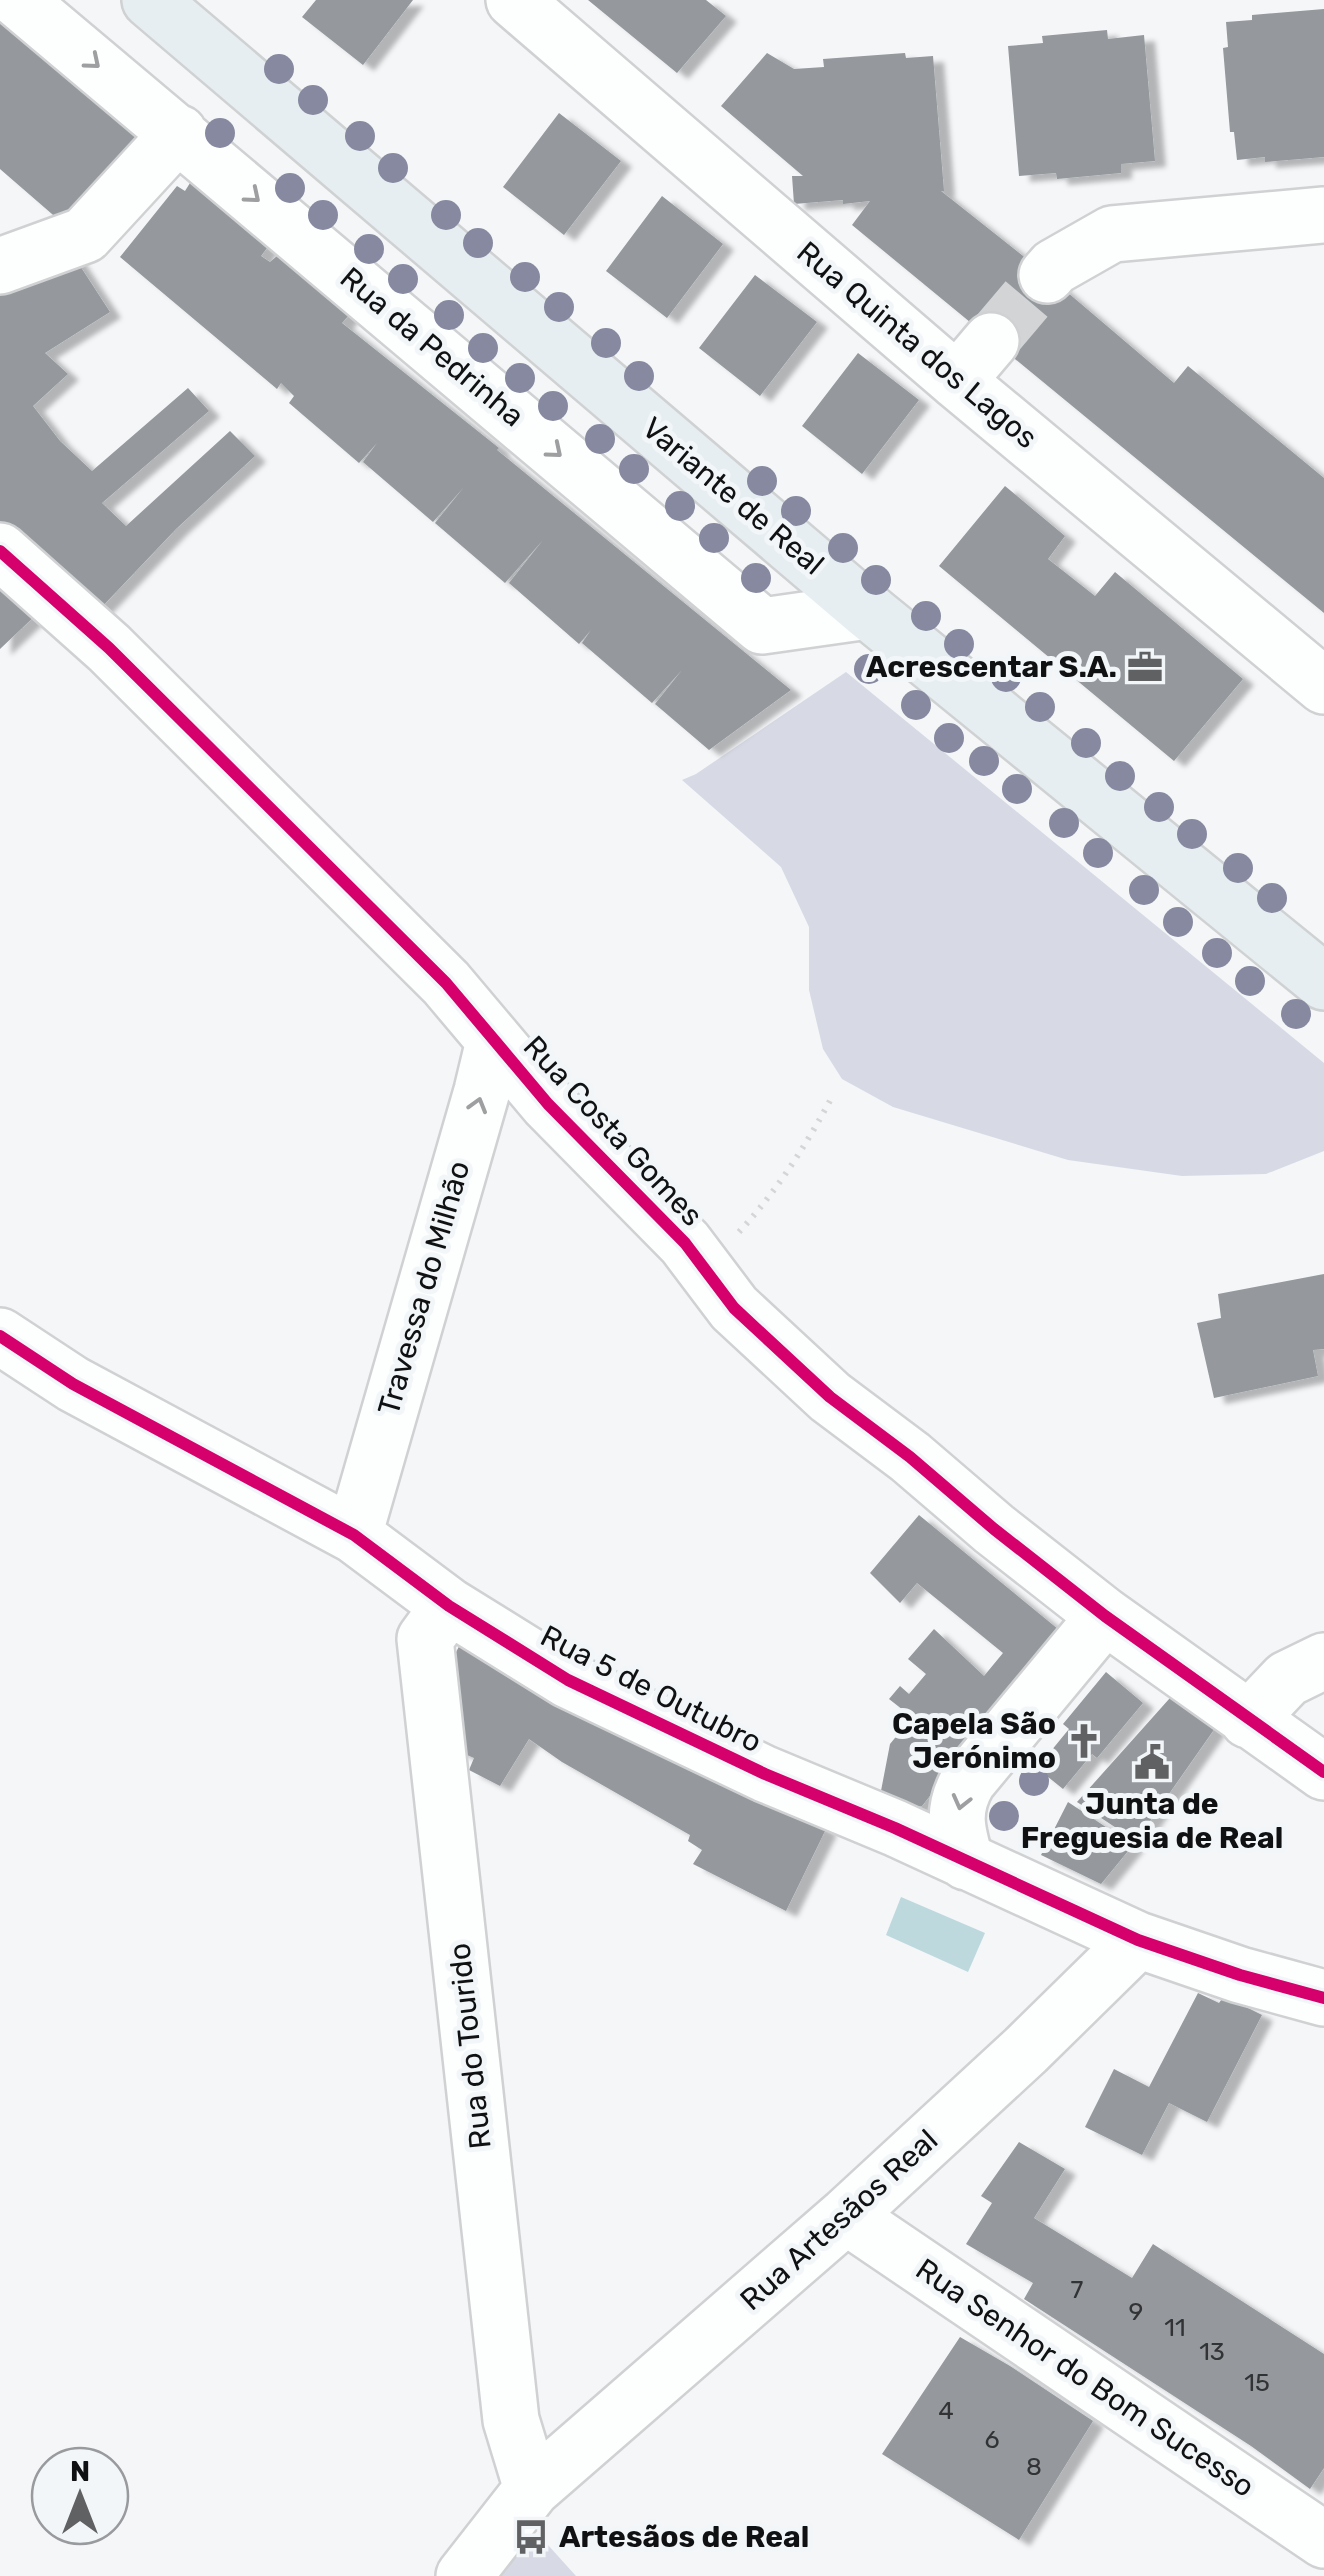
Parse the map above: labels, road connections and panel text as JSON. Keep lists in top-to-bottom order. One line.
{"streets":{"main road":["Variante de Real"],"street":["Rua Quinta dos Lagos","Rua da Pedrinha","Rua Costa Gomes","Travessa do Milhão","Rua 5 de Outubro","Rua do Tourido","Rua Artesãos Real","Rua Senhor do Bom Sucesso"]},"crossings":[["Rua da Pedrinha","Variante de Real"],["Rua Costa Gomes","Travessa do Milhão"],["Travessa do Milhão","Rua 5 de Outubro"],["Rua 5 de Outubro","Rua do Tourido"],["Rua 5 de Outubro","Rua Artesãos Real"],["Rua do Tourido","Rua Artesãos Real"],["Rua Artesãos Real","Rua Senhor do Bom Sucesso"]],"one_way":["Rua da Pedrinha","Travessa do Milhão"],"places":{"office":["Acrescentar S.A."],"church":["Capela São Jerónimo"],"public building":["Junta de Freguesia de Real"],"bus stop":["Artesãos de Real"]},"house_numbers":["7","9","11","13","15","4","6","8"],"north":"top"}
